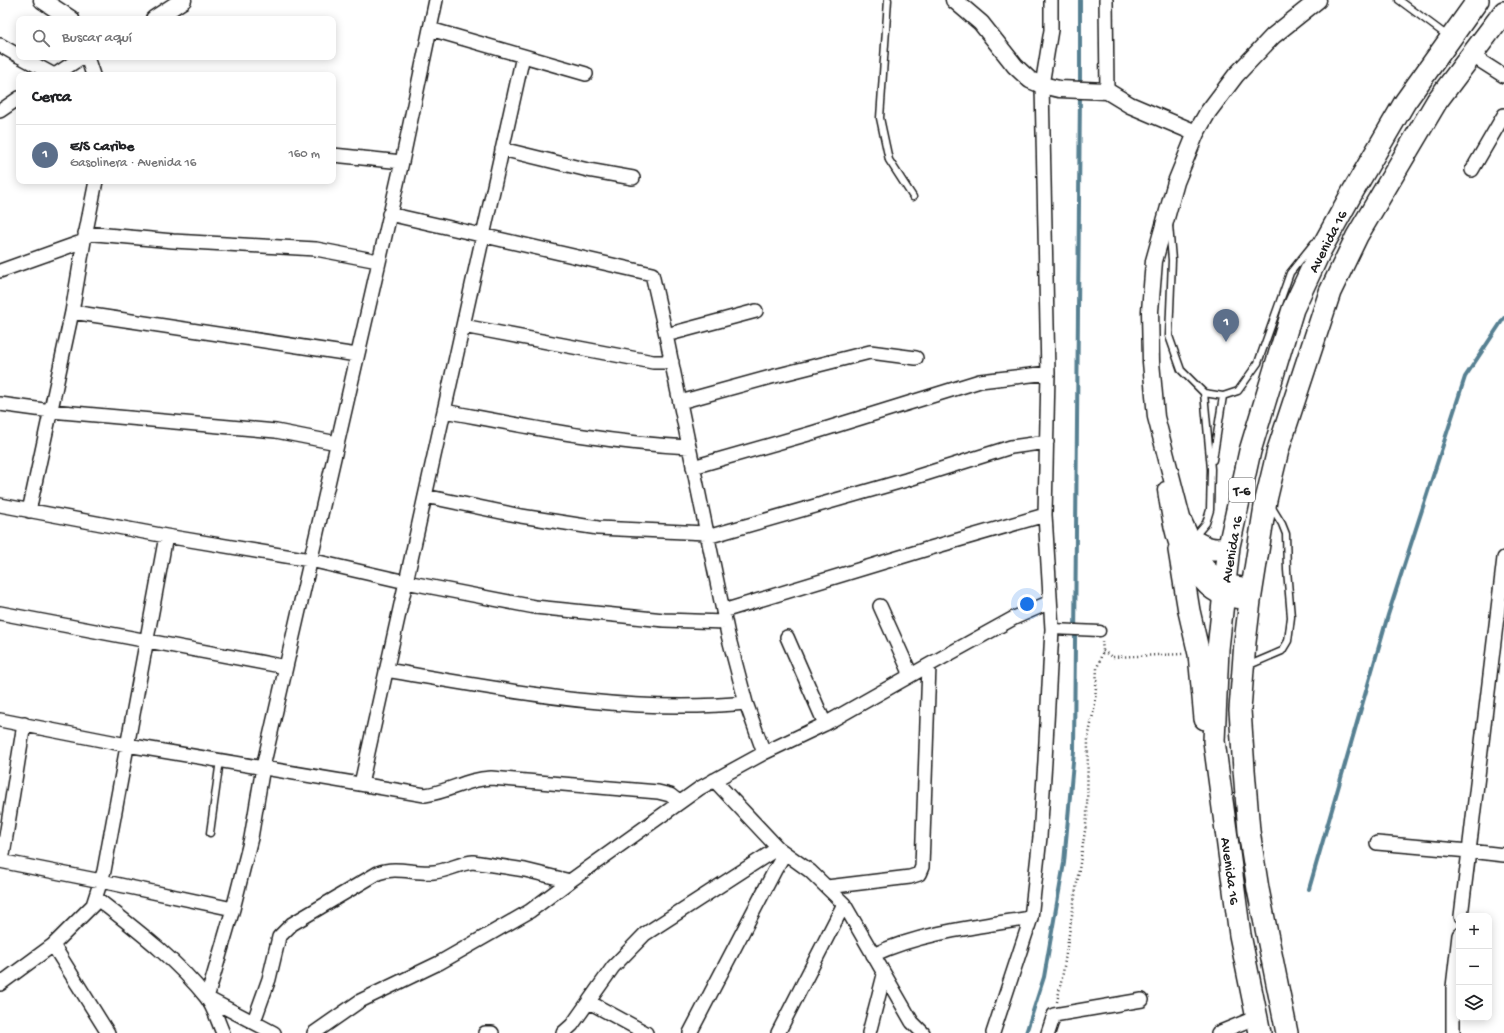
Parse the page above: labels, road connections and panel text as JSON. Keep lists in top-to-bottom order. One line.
{"streets":{"highway":["Avenida 16","T-6"]},"crossings":[["Avenida 16","T-6"]],"page":{"search":"Buscar aquí","heading":"Cerca","list":[{"mark":"1","name":"E/S Caribe","note":"Gasolinera · Avenida 16","value":"160 m"}],"pins":"1","map_buttons":["+","−"]}}
